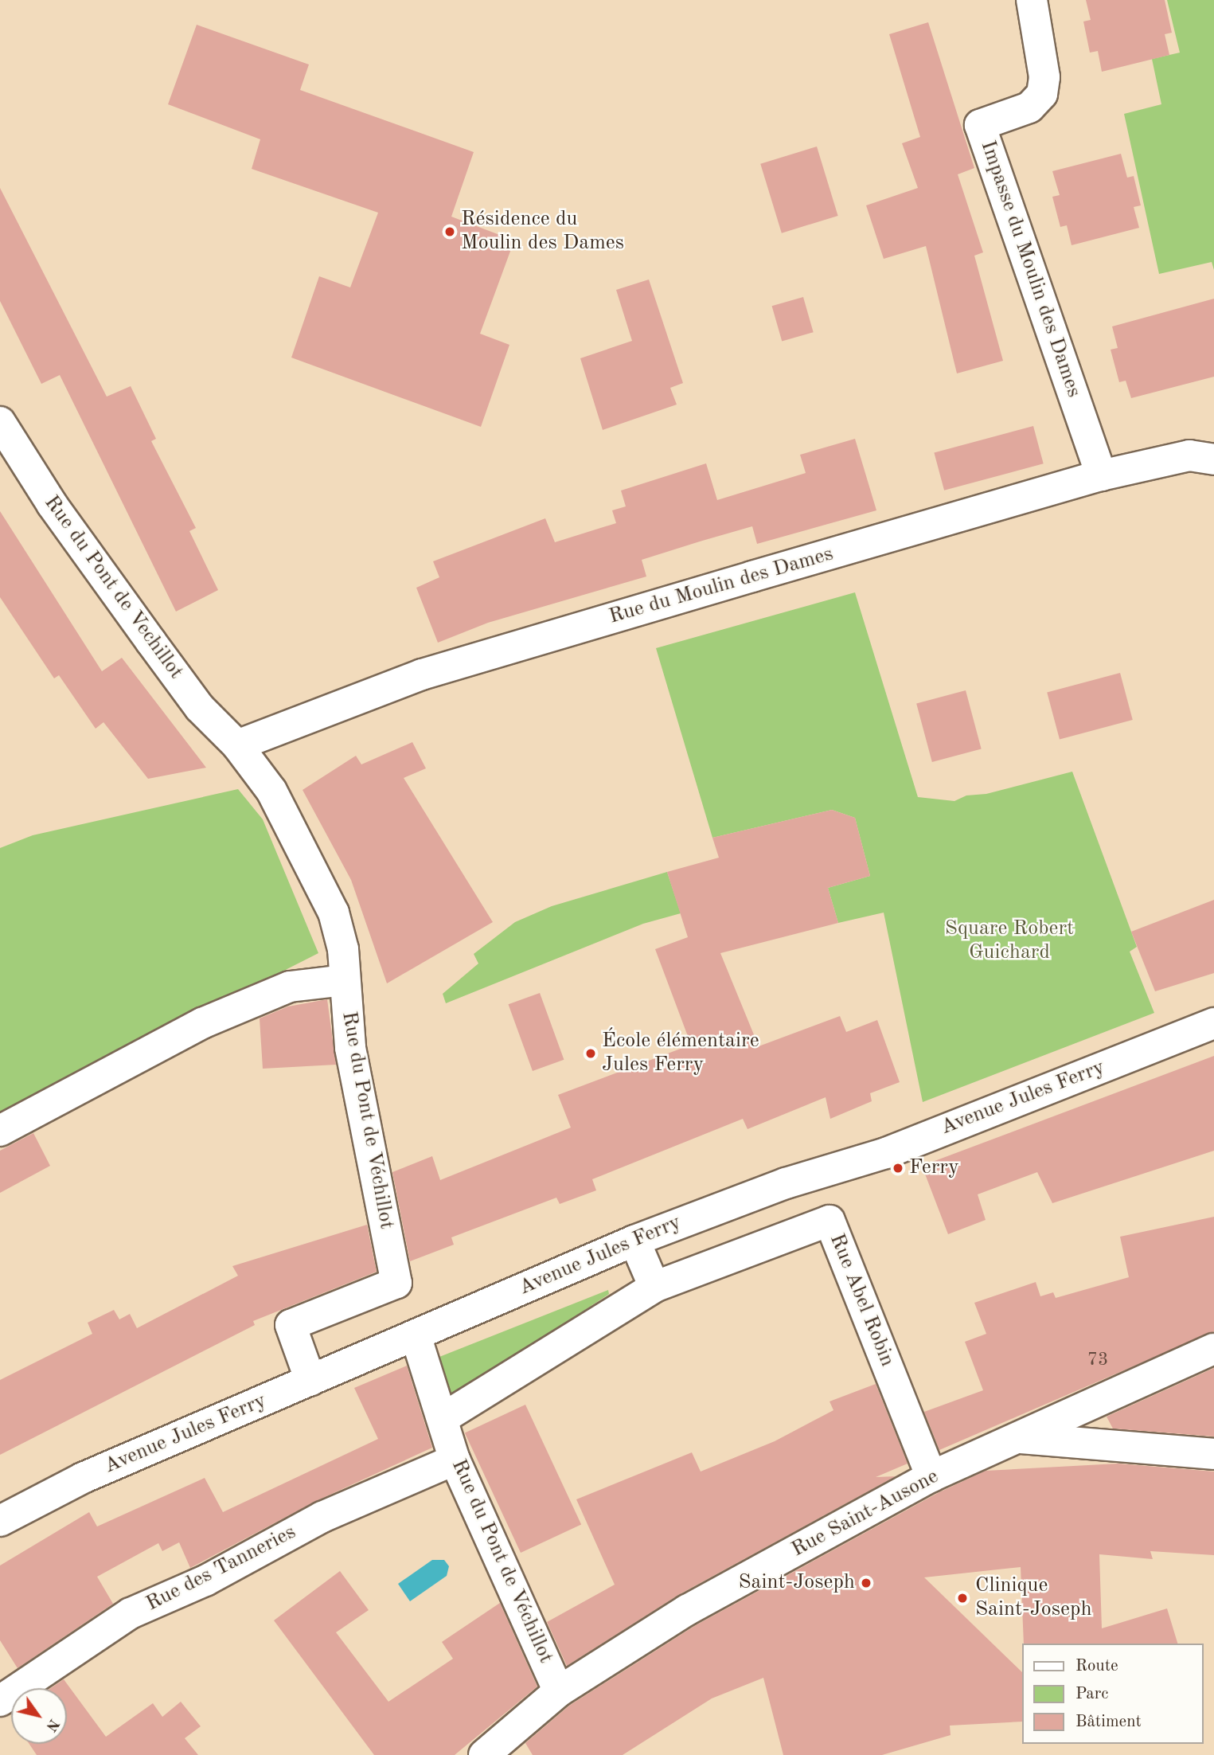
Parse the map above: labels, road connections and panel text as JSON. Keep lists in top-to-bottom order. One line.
{"streets":{"street":["Impasse du Moulin des Dames","Rue du Moulin des Dames","Rue du Pont de Vechillot","Avenue Jules Ferry","Rue du Pont de Véchillot","Rue Abel Robin","Rue Saint-Ausone","Rue des Tanneries"]},"crossings":[["Impasse du Moulin des Dames","Rue du Moulin des Dames"],["Rue du Moulin des Dames","Rue du Pont de Vechillot"],["Rue du Moulin des Dames","Rue du Pont de Véchillot"],["Rue du Pont de Vechillot","Rue du Pont de Véchillot"],["Avenue Jules Ferry","Rue du Pont de Véchillot"],["Rue du Pont de Véchillot","Rue Saint-Ausone"],["Rue du Pont de Véchillot","Rue des Tanneries"],["Rue Abel Robin","Rue Saint-Ausone"]],"parks":["Square Robert Guichard"],"places":["Résidence du Moulin des Dames","École élémentaire Jules Ferry","Ferry","Saint-Joseph","Clinique Saint-Joseph"],"house_numbers":["73"],"legend":["Route","Parc","Bâtiment"],"north":"bottom right"}
